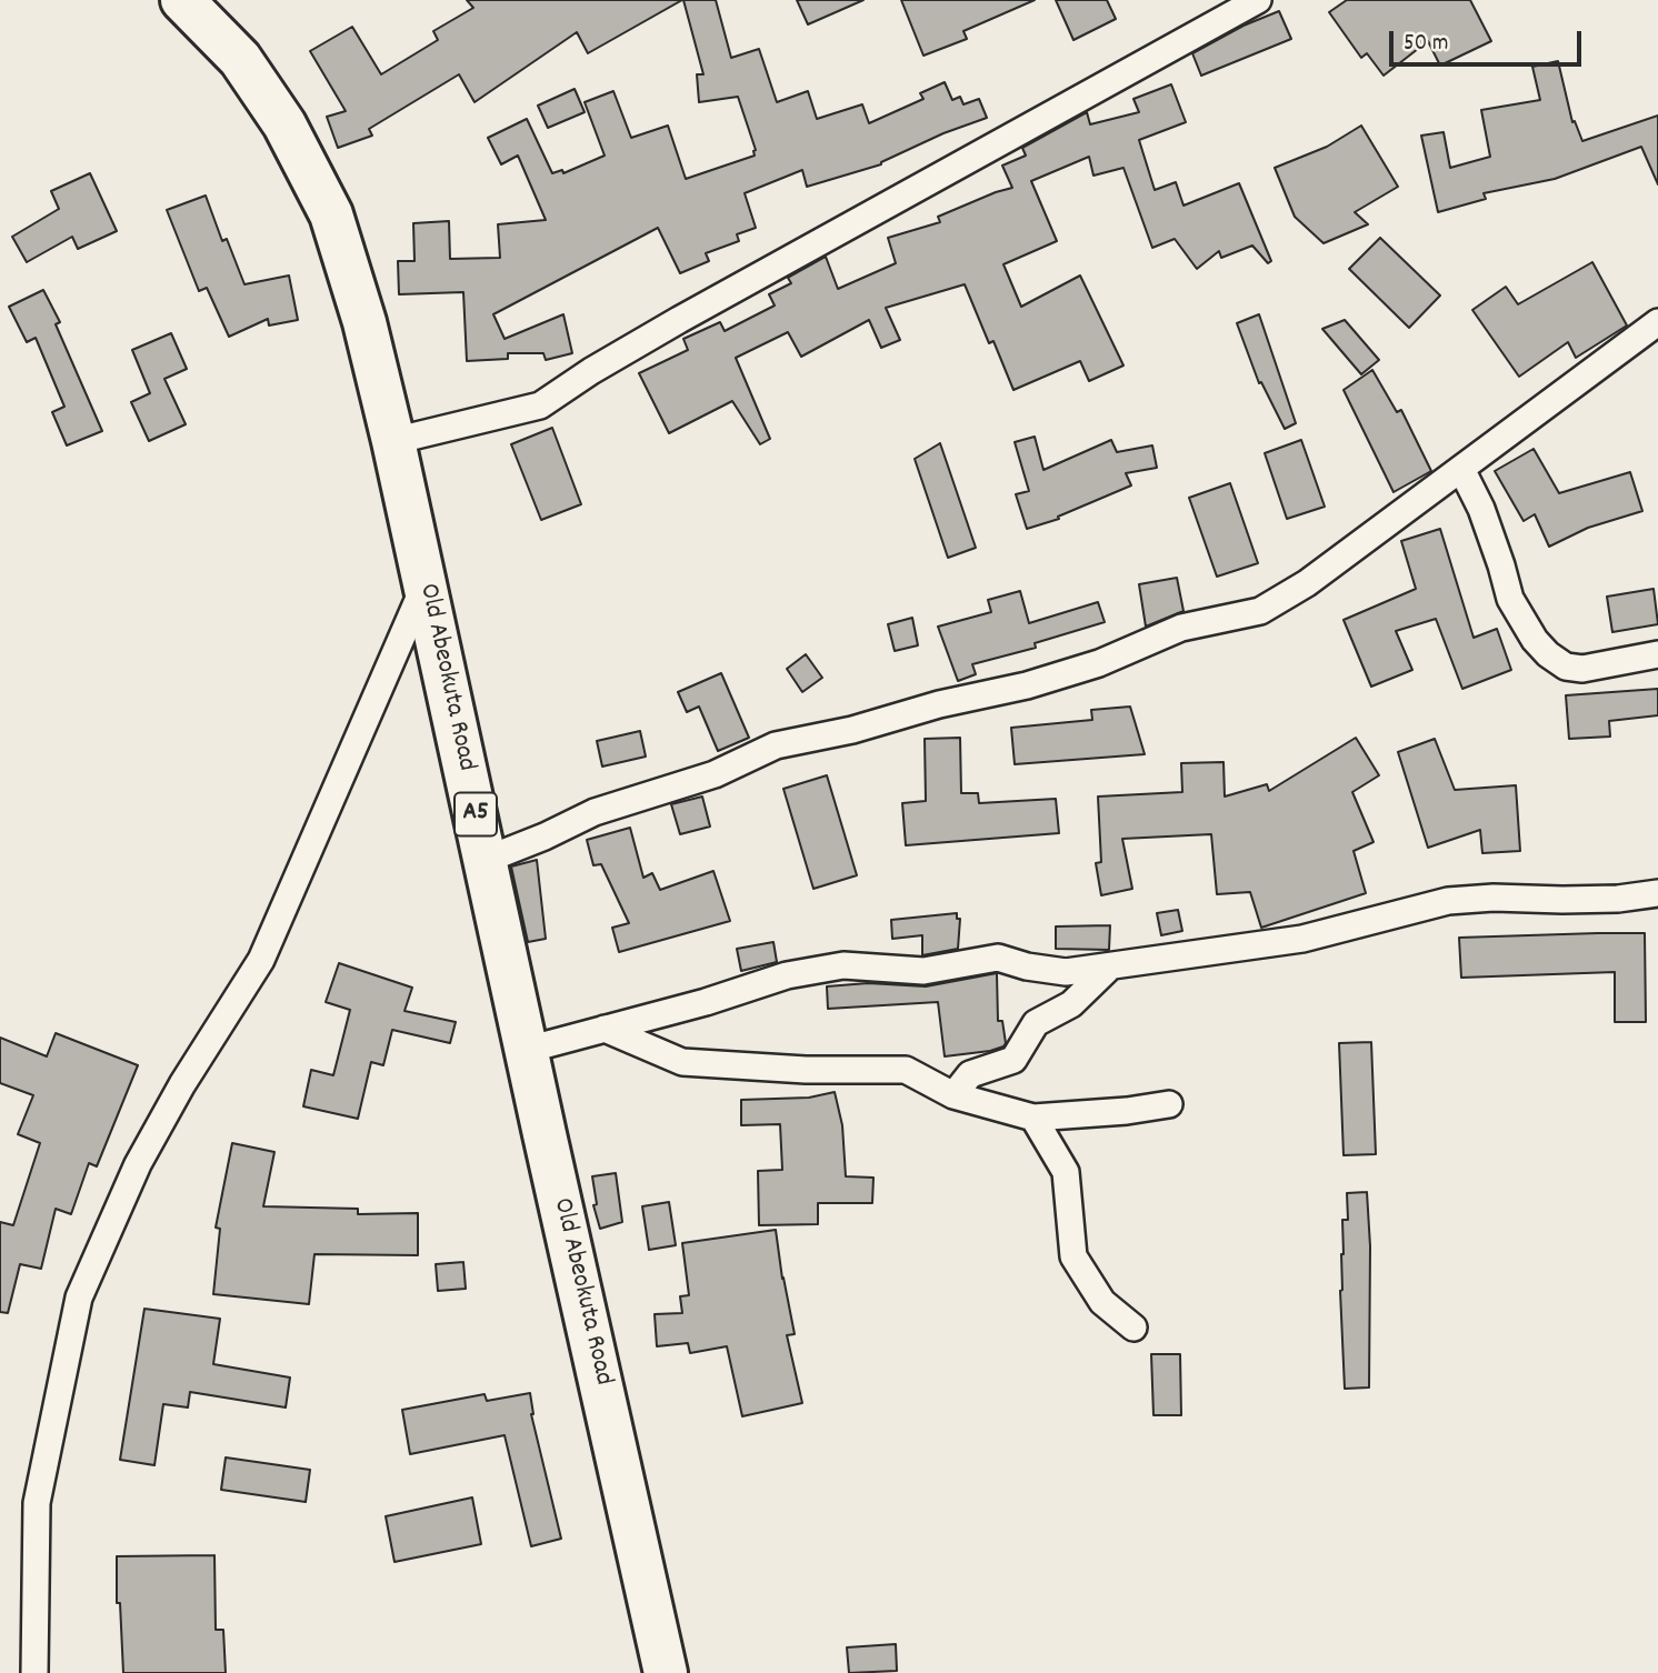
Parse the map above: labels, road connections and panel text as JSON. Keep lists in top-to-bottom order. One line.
{"streets":{"highway":["Old Abeokuta Road","A5"]},"scale_bar":"50 m"}
